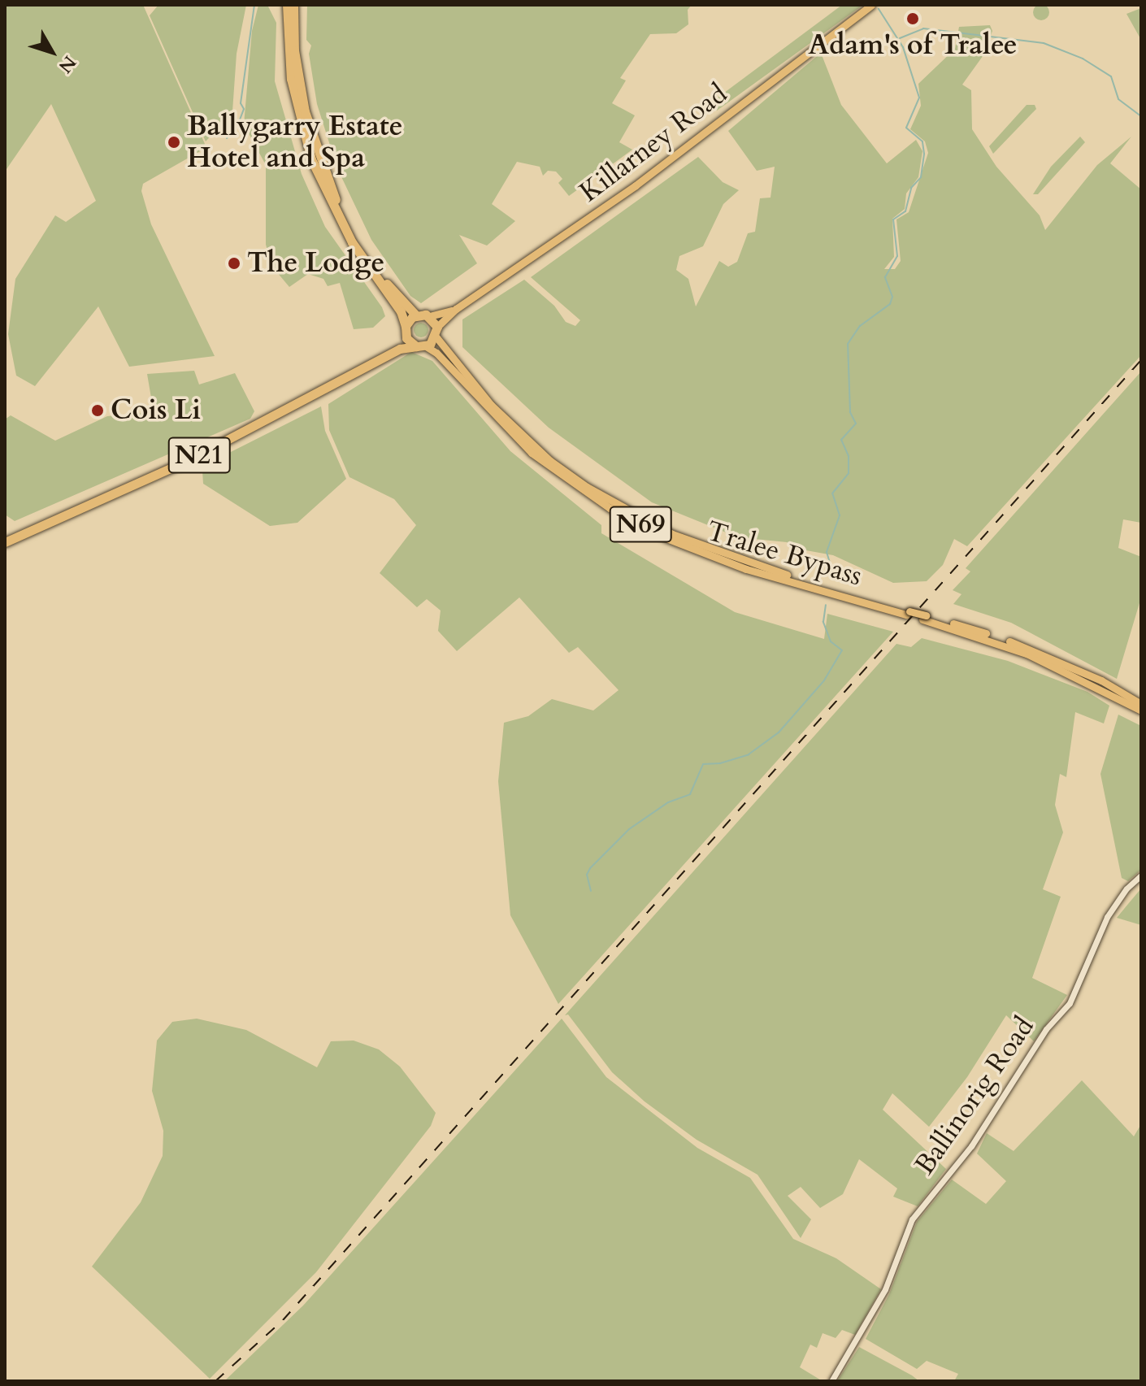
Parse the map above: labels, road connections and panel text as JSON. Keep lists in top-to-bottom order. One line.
{"streets":{"highway":["N21"],"main road":["Killarney Road","N69","Tralee Bypass"],"street":["Ballinorig Road"]},"crossings":[["Killarney Road","N21"],["Killarney Road","Tralee Bypass"],["N21","Tralee Bypass"]],"places":["Adam's of Tralee","Ballygarry Estate Hotel and Spa","The Lodge","Cois Li"],"north":"bottom right"}
